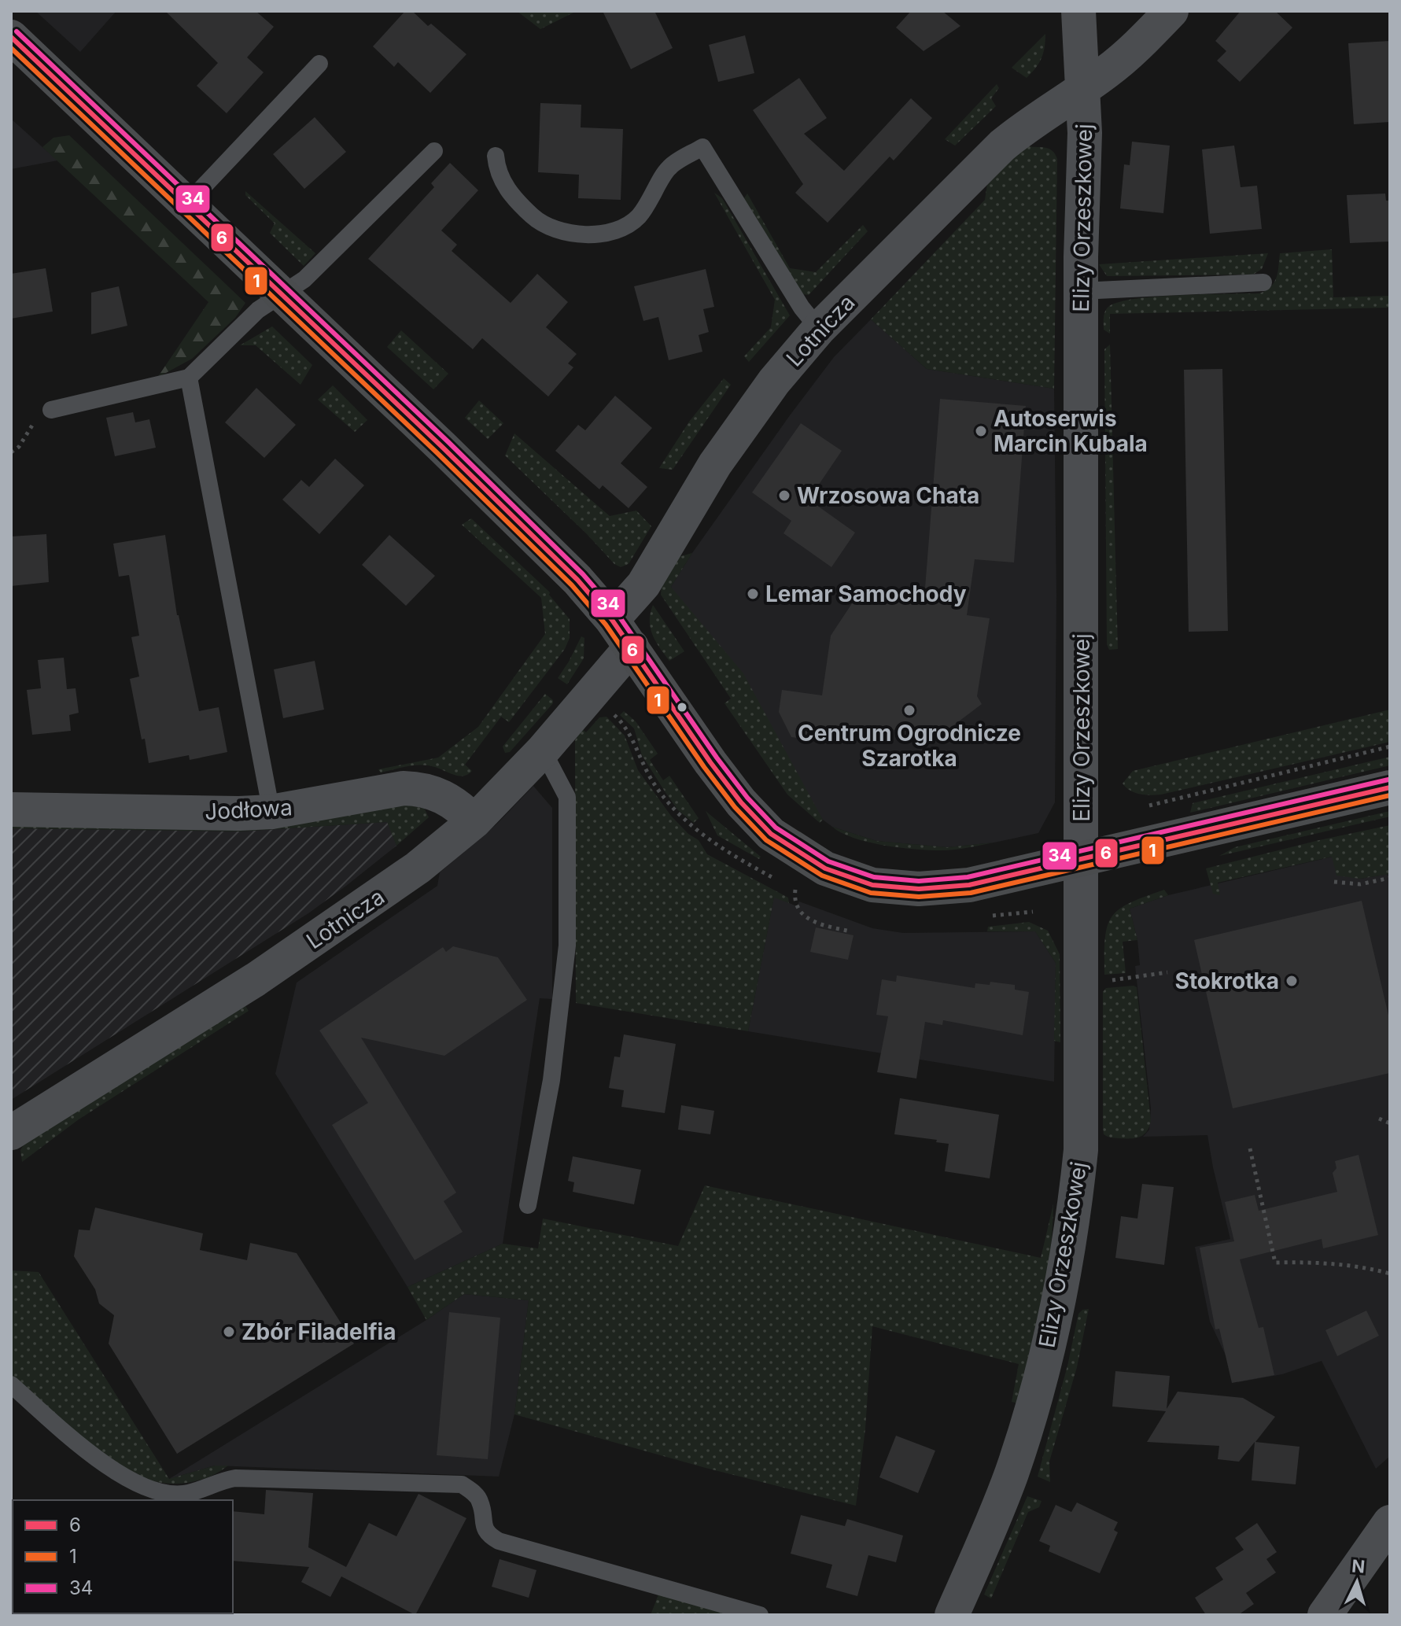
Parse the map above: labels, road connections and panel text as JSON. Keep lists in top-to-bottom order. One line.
{"streets":{"street":["Elizy Orzeszkowej","Lotnicza","Jodłowa"]},"crossings":[["Elizy Orzeszkowej","Lotnicza"],["Lotnicza","Jodłowa"]],"places":["Autoserwis Marcin Kubala","Wrzosowa Chata","Lemar Samochody","Centrum Ogrodnicze Szarotka","Stokrotka","Zbór Filadelfia"],"lines":["transit line 34","transit line 6","transit line 1"],"legend":["6","1","34"],"north":"top"}
